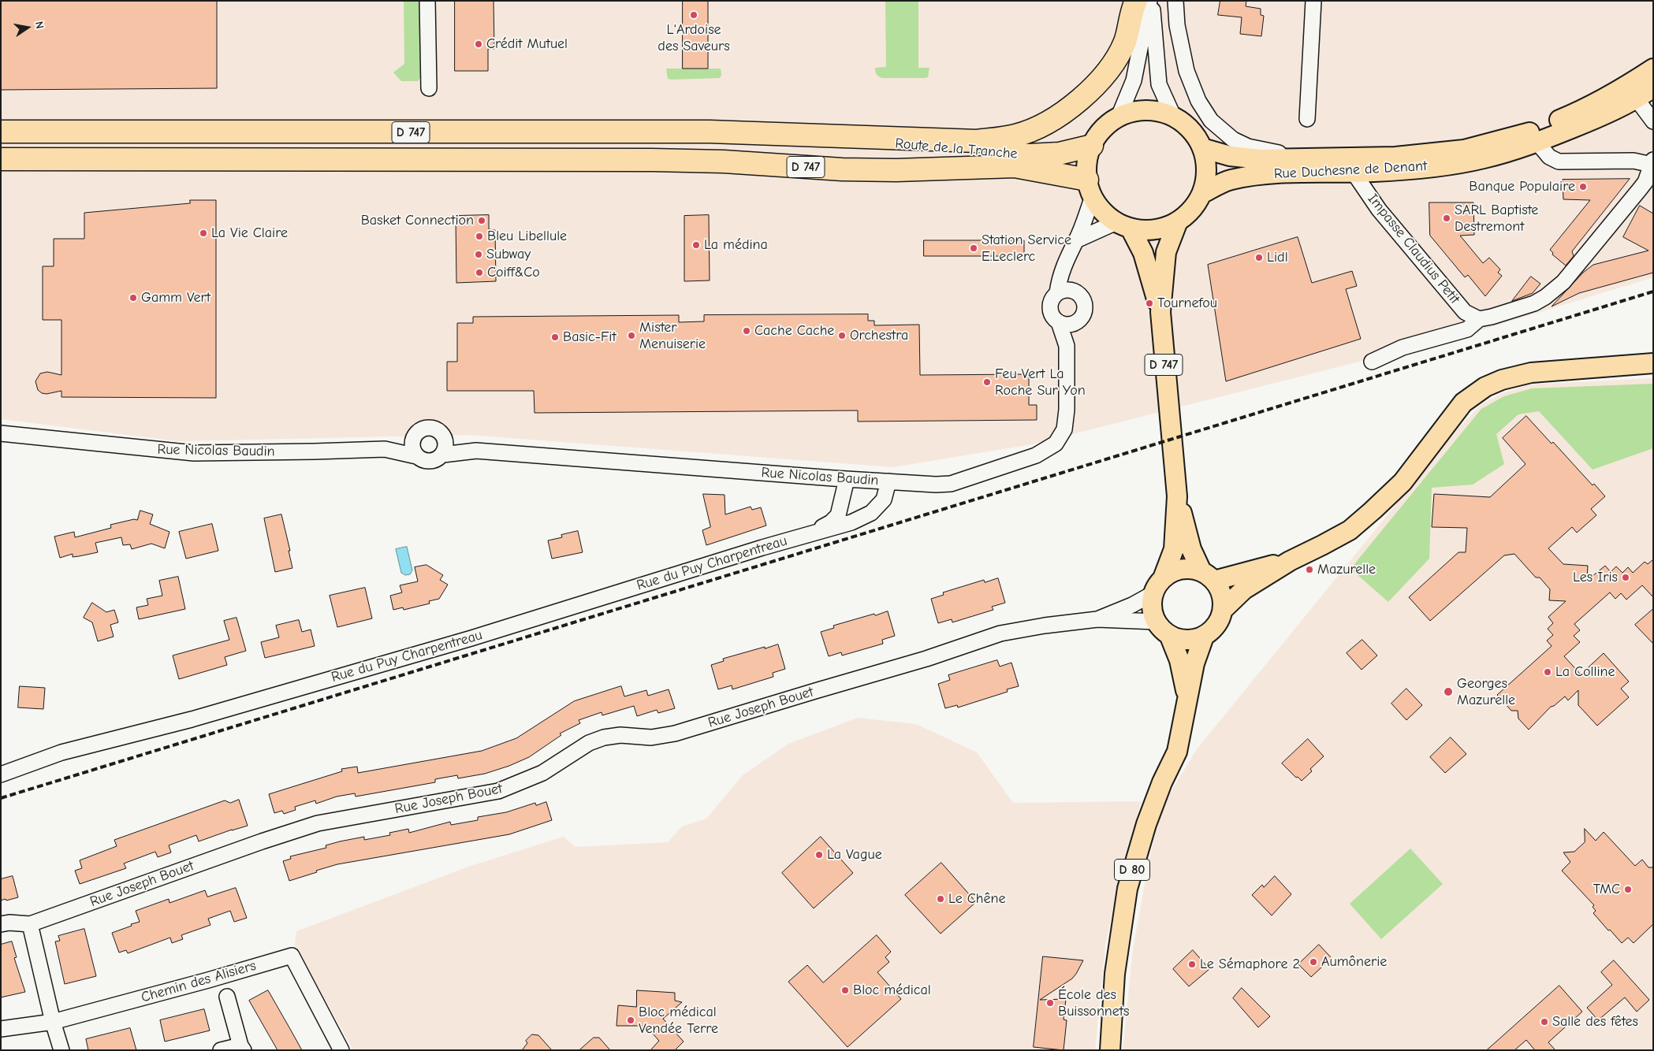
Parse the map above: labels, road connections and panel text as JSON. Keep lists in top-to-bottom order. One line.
{"streets":{"highway":["D 747","Route de la Tranche"],"main road":["Rue Duchesne de Denant","D 80"],"street":["Impasse Claudius Petit","Rue Nicolas Baudin","Rue du Puy Charpentreau","Rue Joseph Bouet","Chemin des Alisiers"]},"crossings":[["D 747","Route de la Tranche"],["D 747","Rue Duchesne de Denant"],["D 747","Rue Joseph Bouet"],["D 747","D 80"],["Route de la Tranche","Rue Duchesne de Denant"],["Rue Duchesne de Denant","Impasse Claudius Petit"],["Rue Nicolas Baudin","Rue du Puy Charpentreau"],["Rue Joseph Bouet","D 80"]],"places":["L'Ardoise des Saveurs","Crédit Mutuel","Banque Populaire","SARL Baptiste Destremont","Basket Connection","La Vie Claire","Bleu Libellule","La médina","Station Service E.Leclerc","Subway","Lidl","Coiff&Co","Gamm Vert","Tournefou","Cache Cache","Mister Menuiserie","Orchestra","Basic-Fit","Feu Vert La Roche Sur Yon","Mazurelle","Les Iris","La Colline","Georges Mazurelle","La Vague","TMC","Le Chêne","Aumônerie","Le Sémaphore 2","Bloc médical","École des Buissonnets","Bloc médical Vendée Terre","Salle des fêtes"],"north":"right"}
